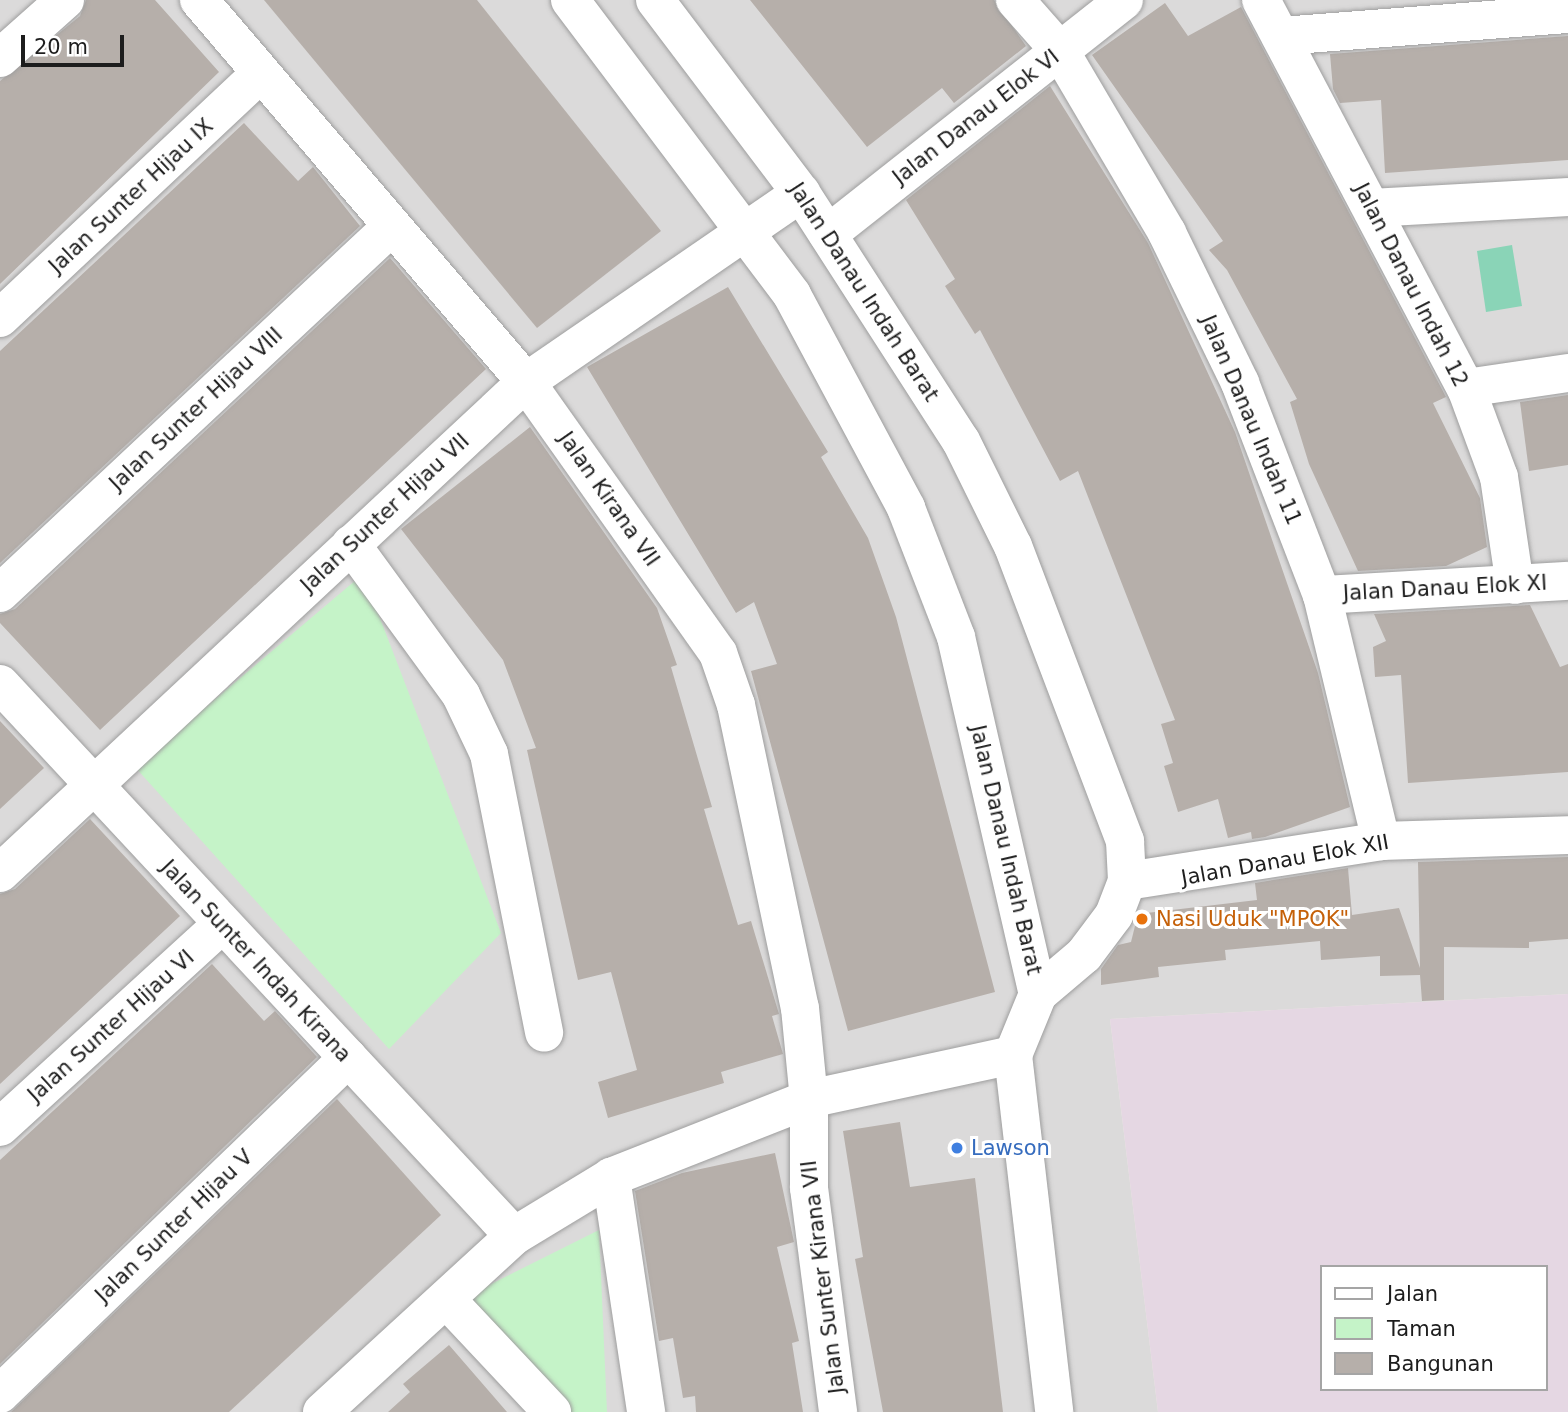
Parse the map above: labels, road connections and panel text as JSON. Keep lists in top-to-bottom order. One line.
{"streets":{"street":["Jalan Danau Elok VI","Jalan Sunter Hijau IX","Jalan Danau Indah 12","Jalan Danau Indah Barat","Jalan Sunter Hijau VIII","Jalan Danau Indah 11","Jalan Kirana VII","Jalan Sunter Hijau VII","Jalan Danau Elok XI","Jalan Danau Elok XII","Jalan Sunter Indah Kirana","Jalan Sunter Hijau VI","Jalan Sunter Hijau V","Jalan Sunter Kirana VII"]},"crossings":[["Jalan Danau Elok VI","Jalan Danau Indah Barat"],["Jalan Danau Elok VI","Jalan Danau Indah 11"],["Jalan Sunter Hijau IX","Jalan Kirana VII"],["Jalan Danau Indah 12","Jalan Danau Elok XI"],["Jalan Danau Indah Barat","Jalan Sunter Hijau VII"],["Jalan Danau Indah Barat","Jalan Danau Elok XII"],["Jalan Sunter Hijau VIII","Jalan Kirana VII"],["Jalan Danau Indah 11","Jalan Danau Elok XI"],["Jalan Danau Indah 11","Jalan Danau Elok XII"],["Jalan Kirana VII","Jalan Sunter Hijau VII"],["Jalan Kirana VII","Jalan Sunter Kirana VII"],["Jalan Sunter Hijau VII","Jalan Sunter Indah Kirana"],["Jalan Sunter Indah Kirana","Jalan Sunter Hijau VI"],["Jalan Sunter Indah Kirana","Jalan Sunter Hijau V"]],"places":["Nasi Uduk \"MPOK\"","Lawson"],"legend":["Jalan","Taman","Bangunan"],"scale_bar":"20 m"}
